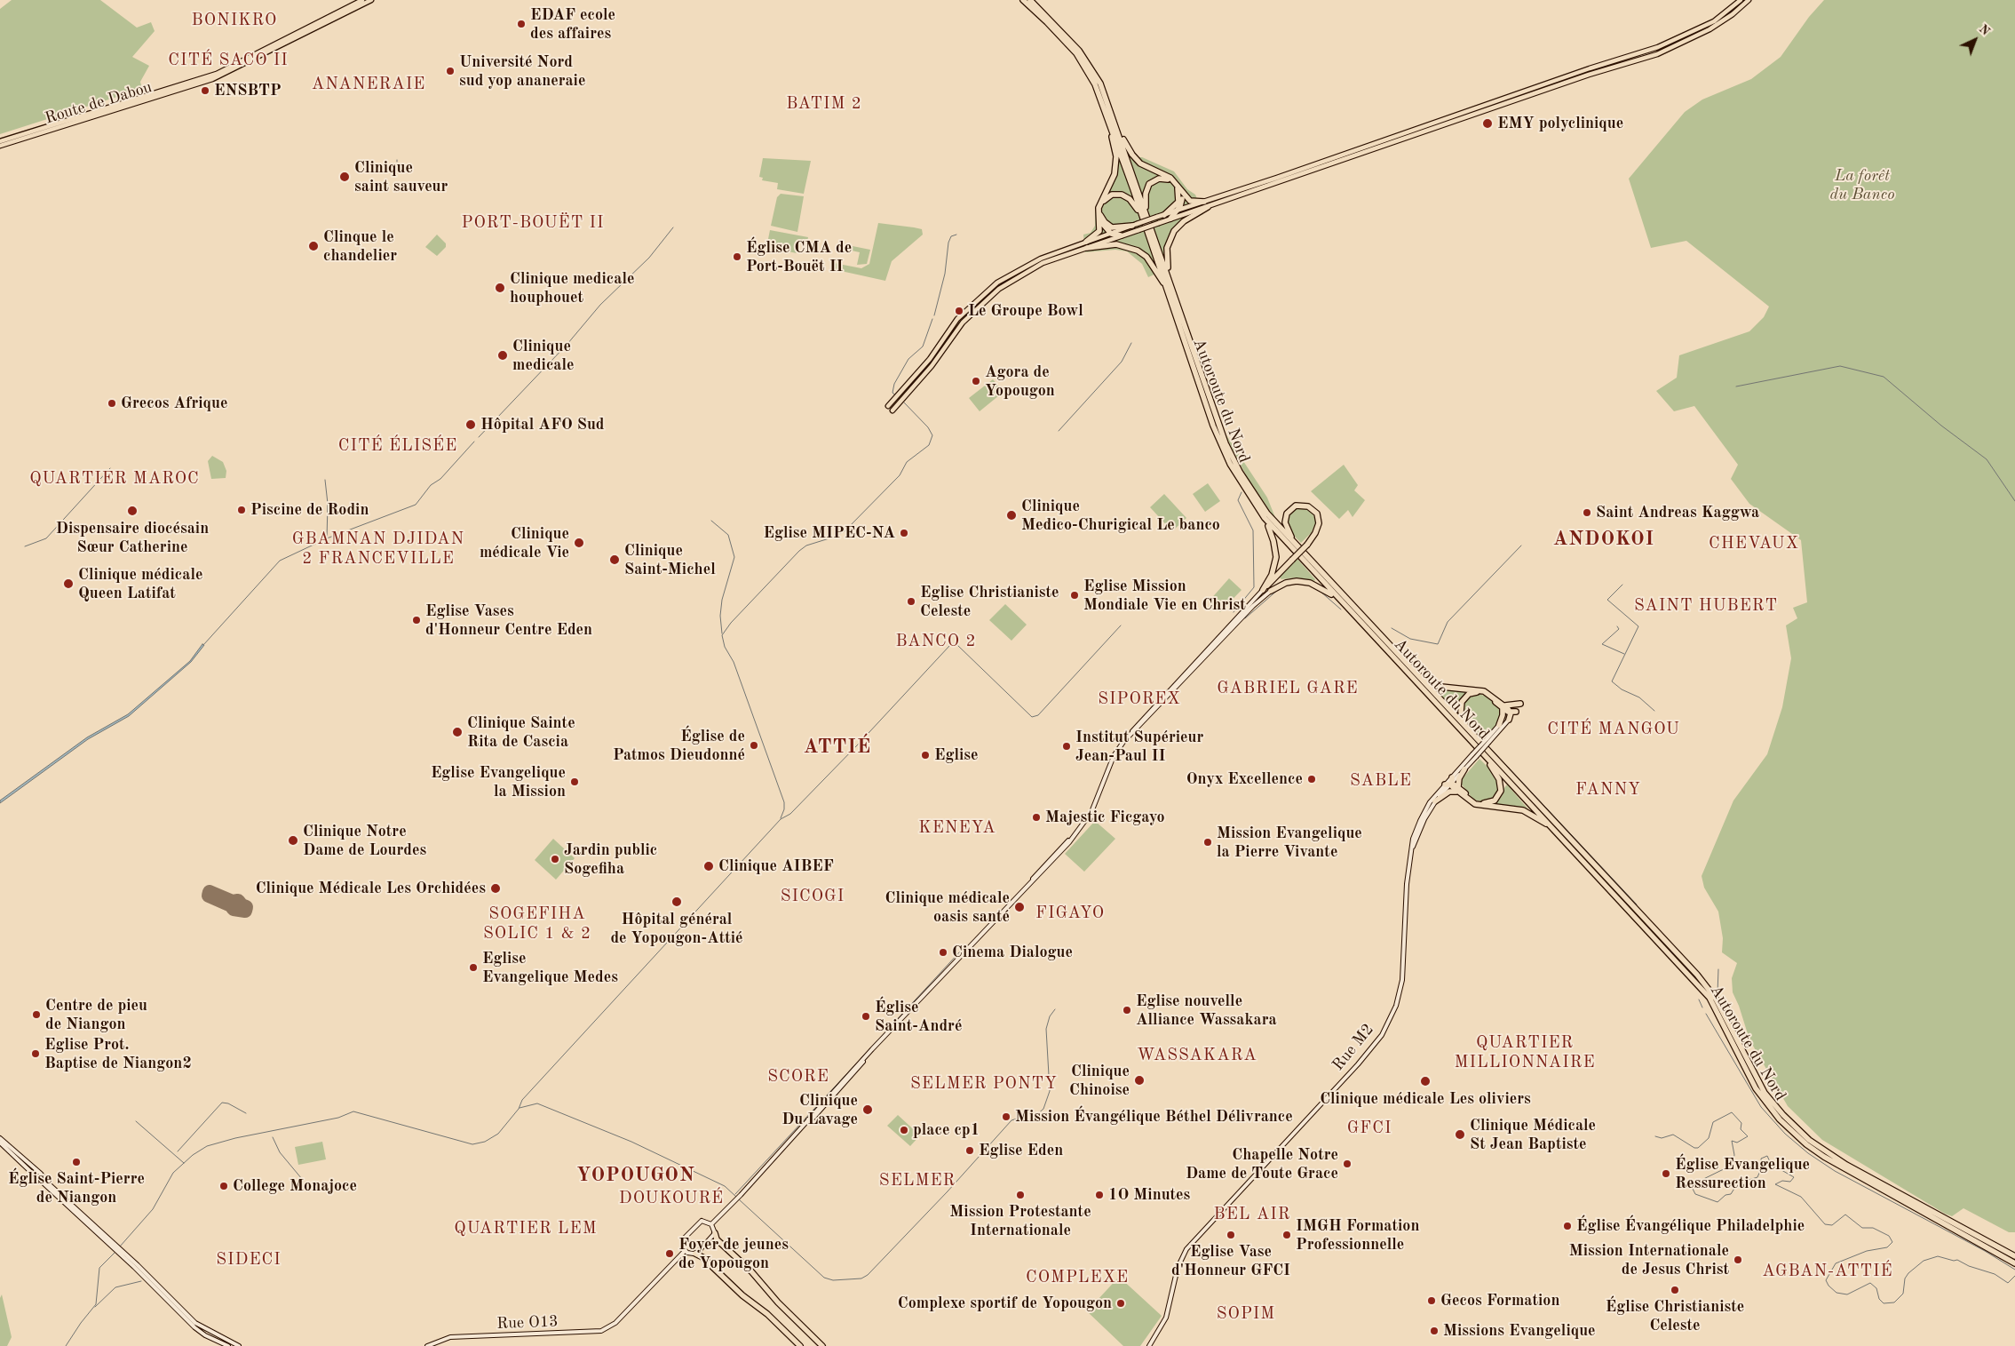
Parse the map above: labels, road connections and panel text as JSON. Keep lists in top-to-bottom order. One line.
{"streets":{"highway":["Autoroute du Nord"],"main road":["Route de Dabou","Rue M2","Rue O13"]},"districts":["BONIKRO","CITÉ SACO II","ANANERAIE","BATIM 2","PORT-BOUËT II","CITÉ ÉLISÉE","QUARTIER MAROC","GBAMNAN DJIDAN 2 FRANCEVILLE","ANDOKOI","CHEVAUX","SAINT HUBERT","BANCO 2","GABRIEL GARE","SIPOREX","CITÉ MANGOU","ATTIÉ","SABLE","FANNY","KENEYA","SICOGI","FIGAYO","SOGEFIHA SOLIC 1 & 2","QUARTIER MILLIONNAIRE","WASSAKARA","SCORE","SELMER PONTY","GFCI","YOPOUGON","SELMER","DOUKOURÉ","BEL AIR","QUARTIER LEM","SIDECI","AGBAN-ATTIÉ","COMPLEXE","SOPIM"],"parks":["La forêt du Banco"],"places":["EDAF ecole des affaires","Université Nord sud yop ananeraie","ENSBTP","EMY polyclinique","Clinique saint sauveur","Clinque le chandelier","Église CMA de Port-Bouët II","Clinique medicale houphouet","Le Groupe Bowl","Clinique medicale","Agora de Yopougon","Grecos Afrique","Hôpital AFO Sud","Piscine de Rodin","Dispensaire diocésain Sœur Catherine","Saint Andreas Kaggwa","Clinique Medico-Churigical Le banco","Eglise MIPEC-NA","Clinique médicale Vie","Clinique Saint-Michel","Clinique médicale Queen Latifat","Eglise Mission Mondiale Vie en Christ","Eglise Christianiste Celeste","Eglise Vases d'Honneur Centre Eden","Clinique Sainte Rita de Cascia","Église de Patmos Dieudonné","Institut Supérieur Jean-Paul II","Eglise","Onyx Excellence","Eglise Evangelique la Mission","Majestic Ficgayo","Clinique Notre Dame de Lourdes","Mission Evangelique la Pierre Vivante","Jardin public Sogefiha","Clinique AIBEF","Clinique Médicale Les Orchidées","Hôpital général de Yopougon-Attié","Clinique médicale oasis santé","Cinema Dialogue","Eglise Evangelique Medes","Eglise nouvelle Alliance Wassakara","Centre de pieu de Niangon","Église Saint-André","Eglise Prot. Baptise de Niangon2","Clinique Chinoise","Clinique médicale Les oliviers","Clinique Du Lavage","Mission Évangélique Béthel Délivrance","place cp1","Clinique Médicale St Jean Baptiste","Eglise Eden","Église Saint-Pierre de Niangon","Chapelle Notre Dame de Toute Grace","Église Evangelique Ressurection","College Monajoce","Mission Protestante Internationale","1O Minutes","Église Évangélique Philadelphie","Eglise Vase d'Honneur GFCI","IMGH Formation Professionnelle","Foyer de jeunes de Yopougon","Mission Internationale de Jesus Christ","Église Christianiste Celeste","Gecos Formation","Complexe sportif de Yopougon","Missions Evangelique"],"north":"top right"}
